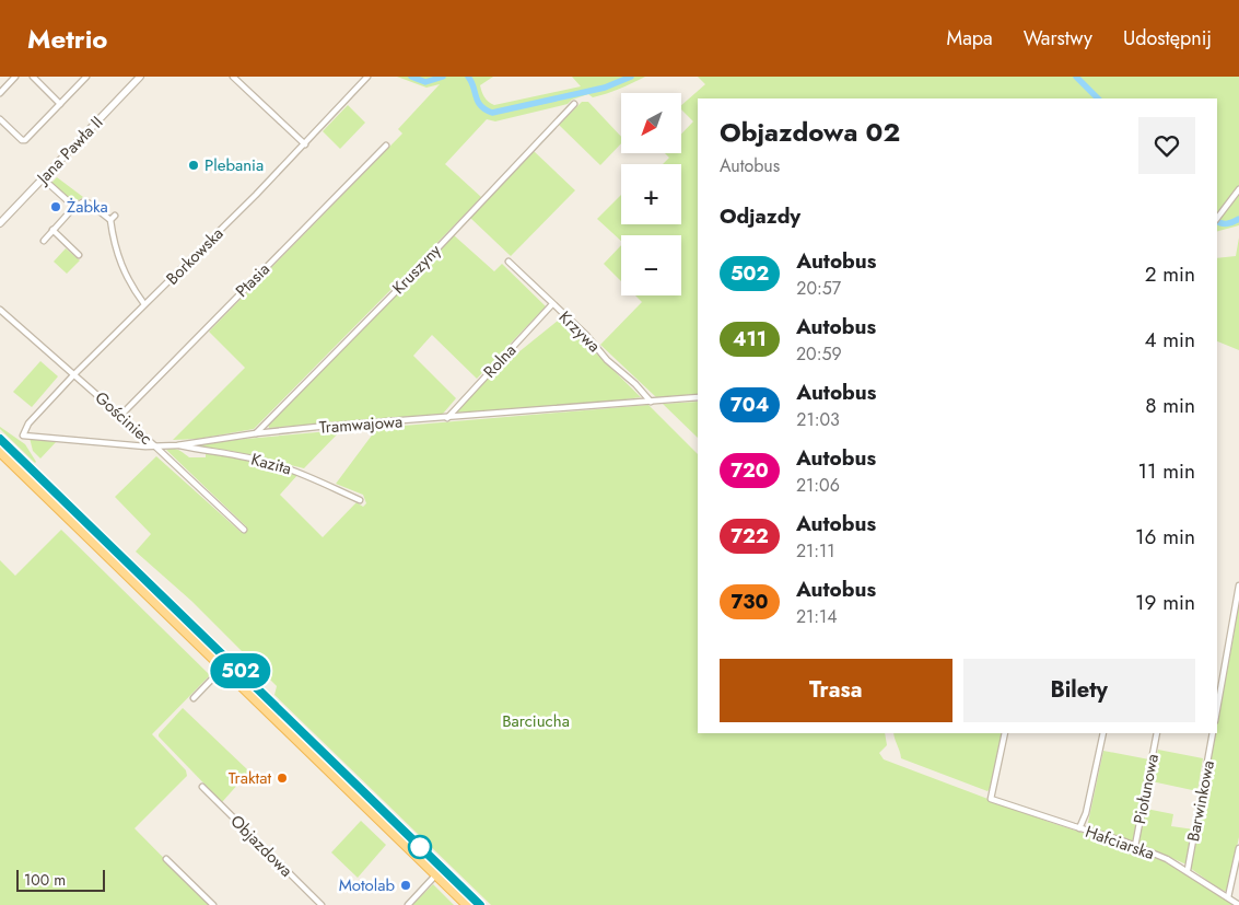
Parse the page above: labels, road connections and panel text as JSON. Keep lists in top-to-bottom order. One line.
{"streets":{"street":["Jana Pawła II","Borkowska","Kruszyny","Ptasia","Krzywa","Rolna","Gościniec","Tramwajowa","Kazita","Piołunowa","Barwinkowa","Hafciarska","Objazdowa"]},"crossings":[["Borkowska","Gościniec"],["Borkowska","Tramwajowa"],["Kruszyny","Tramwajowa"],["Ptasia","Gościniec"],["Krzywa","Rolna"],["Krzywa","Tramwajowa"],["Rolna","Tramwajowa"],["Gościniec","Tramwajowa"],["Tramwajowa","Kazita"],["Piołunowa","Hafciarska"],["Barwinkowa","Hafciarska"]],"parks":["Barciucha"],"places":["Plebania","Żabka","Traktat","Motolab"],"lines":["bus line 502"],"scale_bar":"100 m","north":"bottom left","page":{"header":"Metrio","nav":["Mapa","Warstwy","Udostępnij"],"on_map":"502","map_buttons":["+","−"],"heading":[["Objazdowa 02","Autobus"],"Odjazdy"],"list":[{"mark":"502","name":"Autobus","note":"20:57","value":"2 min"},{"mark":"411","name":"Autobus","note":"20:59","value":"4 min"},{"mark":"704","name":"Autobus","note":"21:03","value":"8 min"},{"mark":"720","name":"Autobus","note":"21:06","value":"11 min"},{"mark":"722","name":"Autobus","note":"21:11","value":"16 min"},{"mark":"730","name":"Autobus","note":"21:14","value":"19 min"}],"buttons":["Trasa","Bilety"],"scale":"100 m"}}
